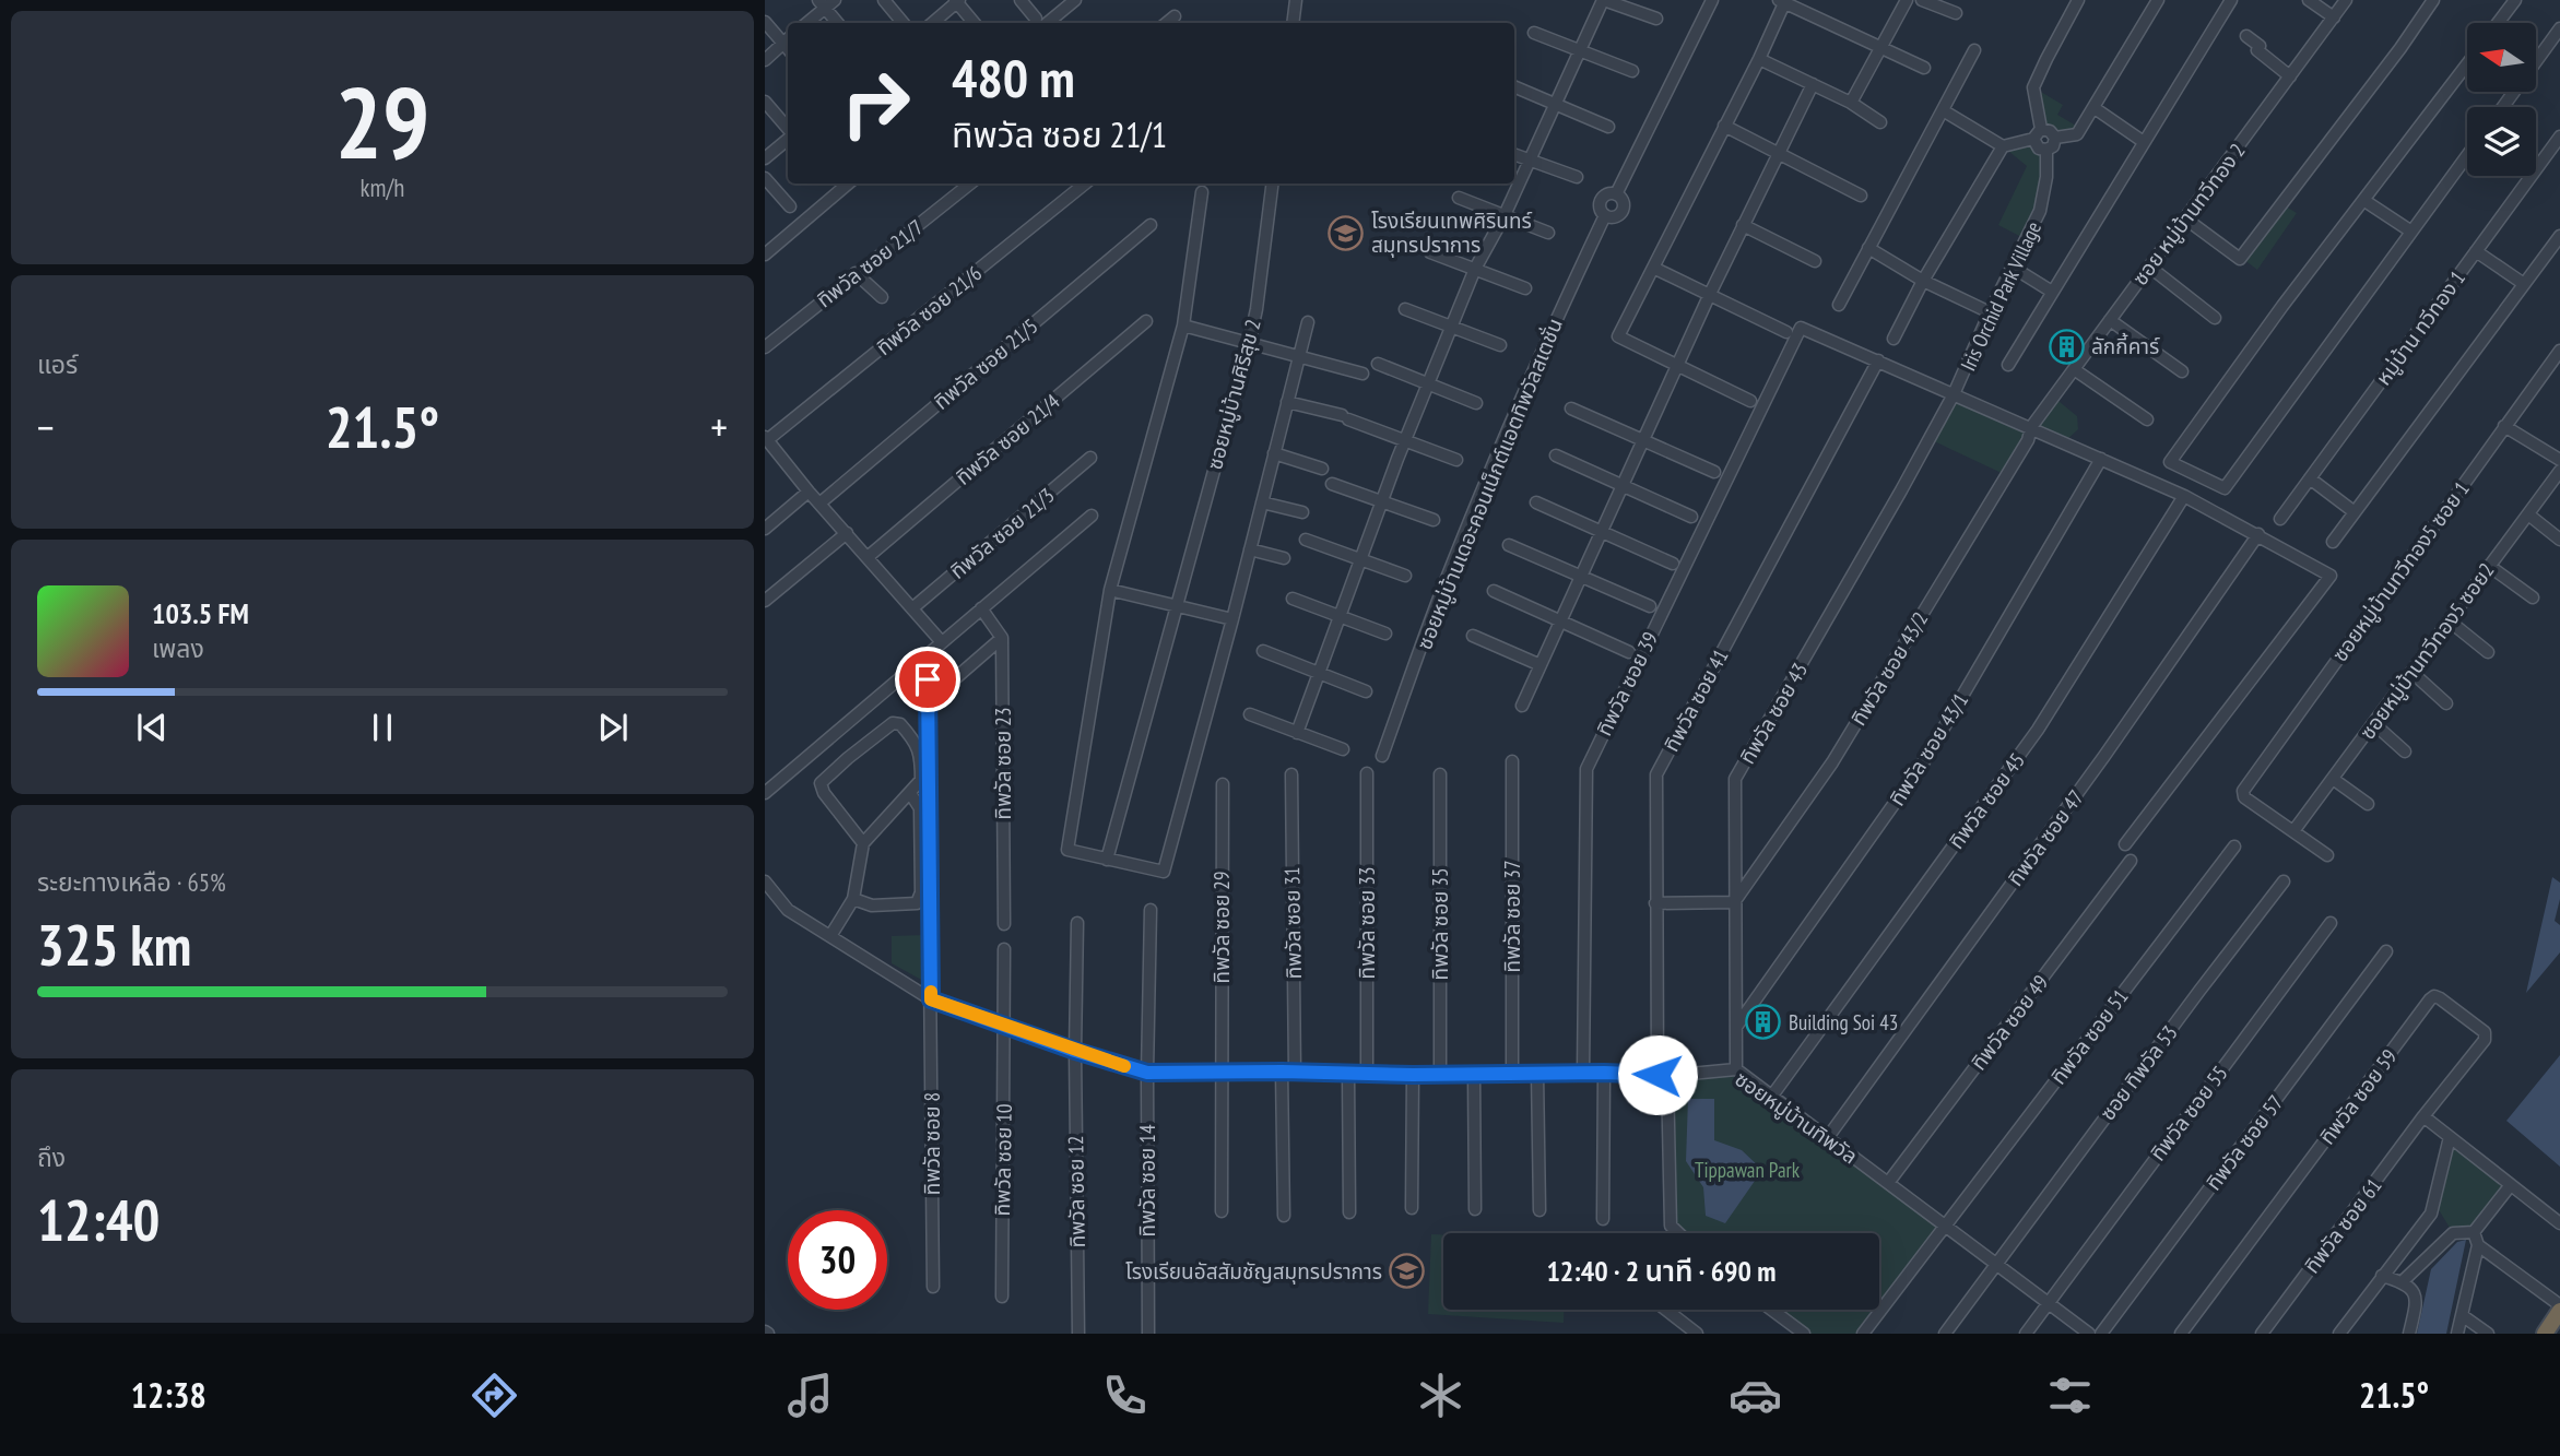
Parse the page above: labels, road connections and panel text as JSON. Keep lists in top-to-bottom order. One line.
{"streets":{"street":["ซอย หมู่บ้านทวีทอง 2","ทิพวัล ซอย 21/7","Iris Orchid Park Village","ทิพวัล ซอย 21/6","หมู่บ้าน ทวีทอง 1","ทิพวัล ซอย 21/5","ซอยหมู่บ้านศิรีสุข 2","ทิพวัล ซอย 21/4","ซอยหมู่บ้านเดอะคอนเน็กต์แอตทิพวัลสเตชั่น","ทิพวัล ซอย 21/3","ซอยหมู่บ้านทวีทอง5 ซอย 1","ซอยหมู่บ้านทวีทอง5 ซอย2","ทิพวัล ซอย 43/2","ทิพวัล ซอย 39","ทิพวัล ซอย 41","ทิพวัล ซอย 43","ทิพวัล ซอย 43/1","ทิพวัล ซอย 23","ทิพวัล ซอย 45","ทิพวัล ซอย 47","ทิพวัล ซอย 37","ทิพวัล ซอย 31","ทิพวัล ซอย 33","ทิพวัล ซอย 35","ทิพวัล ซอย 29","ทิพวัล ซอย 49","ทิพวัล ซอย 51","ซอย ทิพวัล 53","ทิพวัล ซอย 59","ทิพวัล ซอย 55","ซอยหมู่บ้านทิพวัล","ทิพวัล ซอย 57","ทิพวัล ซอย 8","ทิพวัล ซอย 10","ทิพวัล ซอย 14","ทิพวัล ซอย 12","ทิพวัล ซอย 61"]},"crossings":[["ซอย หมู่บ้านทวีทอง 2","ทิพวัล ซอย 43/2"],["Iris Orchid Park Village","ทิพวัล ซอย 43"],["ซอยหมู่บ้านทวีทอง5 ซอย 1","ซอยหมู่บ้านทวีทอง5 ซอย2"],["ทิพวัล ซอย 43/2","ทิพวัล ซอย 43"],["ทิพวัล ซอย 39","ทิพวัล ซอย 41"],["ทิพวัล ซอย 39","ซอยหมู่บ้านทิพวัล"],["ทิพวัล ซอย 41","ซอยหมู่บ้านทิพวัล"],["ทิพวัล ซอย 43","ทิพวัล ซอย 43/1"],["ทิพวัล ซอย 43","ซอยหมู่บ้านทิพวัล"],["ทิพวัล ซอย 45","ซอยหมู่บ้านทิพวัล"],["ทิพวัล ซอย 47","ซอยหมู่บ้านทิพวัล"],["ทิพวัล ซอย 37","ซอยหมู่บ้านทิพวัล"],["ทิพวัล ซอย 31","ซอยหมู่บ้านทิพวัล"],["ทิพวัล ซอย 33","ซอยหมู่บ้านทิพวัล"],["ทิพวัล ซอย 35","ซอยหมู่บ้านทิพวัล"],["ทิพวัล ซอย 29","ซอยหมู่บ้านทิพวัล"],["ทิพวัล ซอย 49","ซอยหมู่บ้านทิพวัล"],["ทิพวัล ซอย 51","ซอยหมู่บ้านทิพวัล"],["ซอย ทิพวัล 53","ซอยหมู่บ้านทิพวัล"],["ทิพวัล ซอย 59","ทิพวัล ซอย 61"],["ทิพวัล ซอย 55","ซอยหมู่บ้านทิพวัล"],["ซอยหมู่บ้านทิพวัล","ทิพวัล ซอย 8"],["ซอยหมู่บ้านทิพวัล","ทิพวัล ซอย 10"],["ซอยหมู่บ้านทิพวัล","ทิพวัล ซอย 14"],["ซอยหมู่บ้านทิพวัล","ทิพวัล ซอย 12"]],"parks":["Tippawan Park"],"places":{"school or university":["โรงเรียนเทพศิรินทร์ สมุทรปราการ","โรงเรียนอัสสัมชัญสมุทรปราการ"],"building":["ลักกี้คาร์","Building Soi 43"]},"north":"left","page":{"tile":[["29","km/h"],"แอร์",["ระยะทางเหลือ · 65%","325 km"],["ถึง","12:40"]],"turn":["480 m","ทิพวัล ซอย 21/1"],"heat":["−","21.5°","+"],"song":["103.5 FM","เพลง"],"limit":"30","trip":"12:40 · 2 นาที · 690 m","tabs":["12:38","21.5°"]}}
